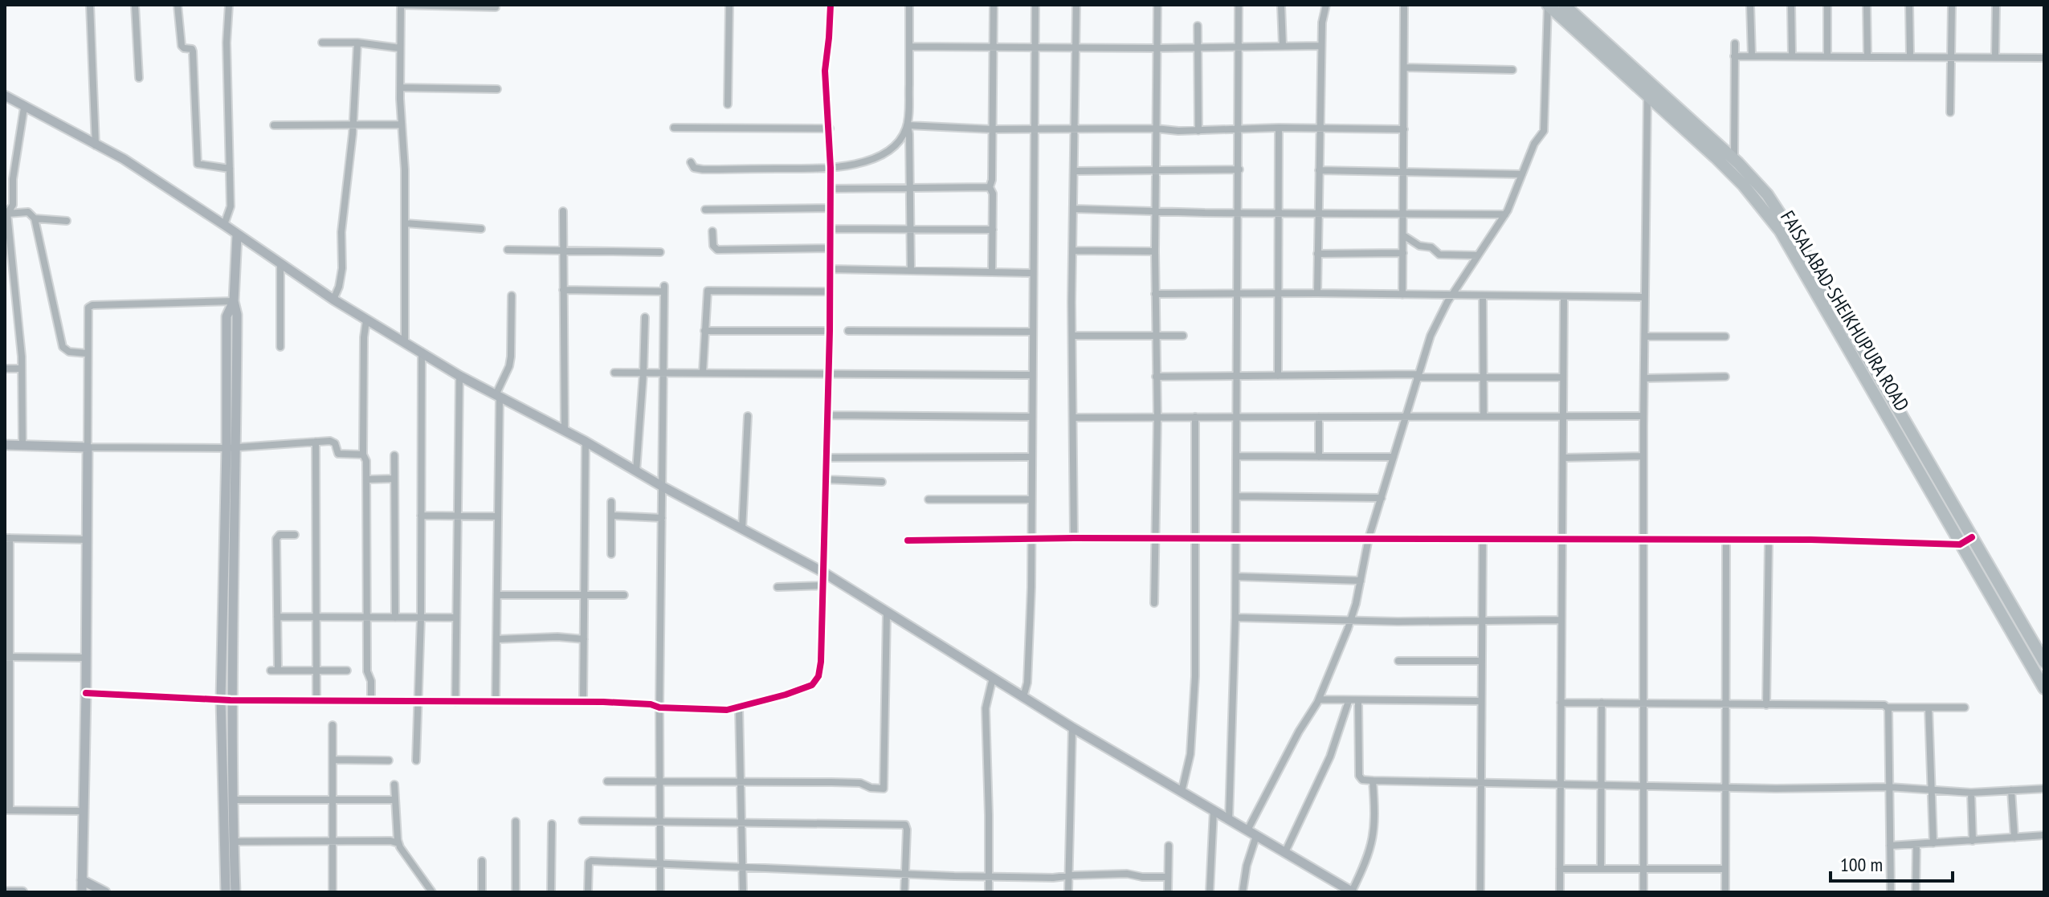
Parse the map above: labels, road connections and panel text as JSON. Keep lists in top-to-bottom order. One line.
{"streets":{"highway":["FAISALABAD-SHEIKHUPURA ROAD"]},"scale_bar":"100 m"}
